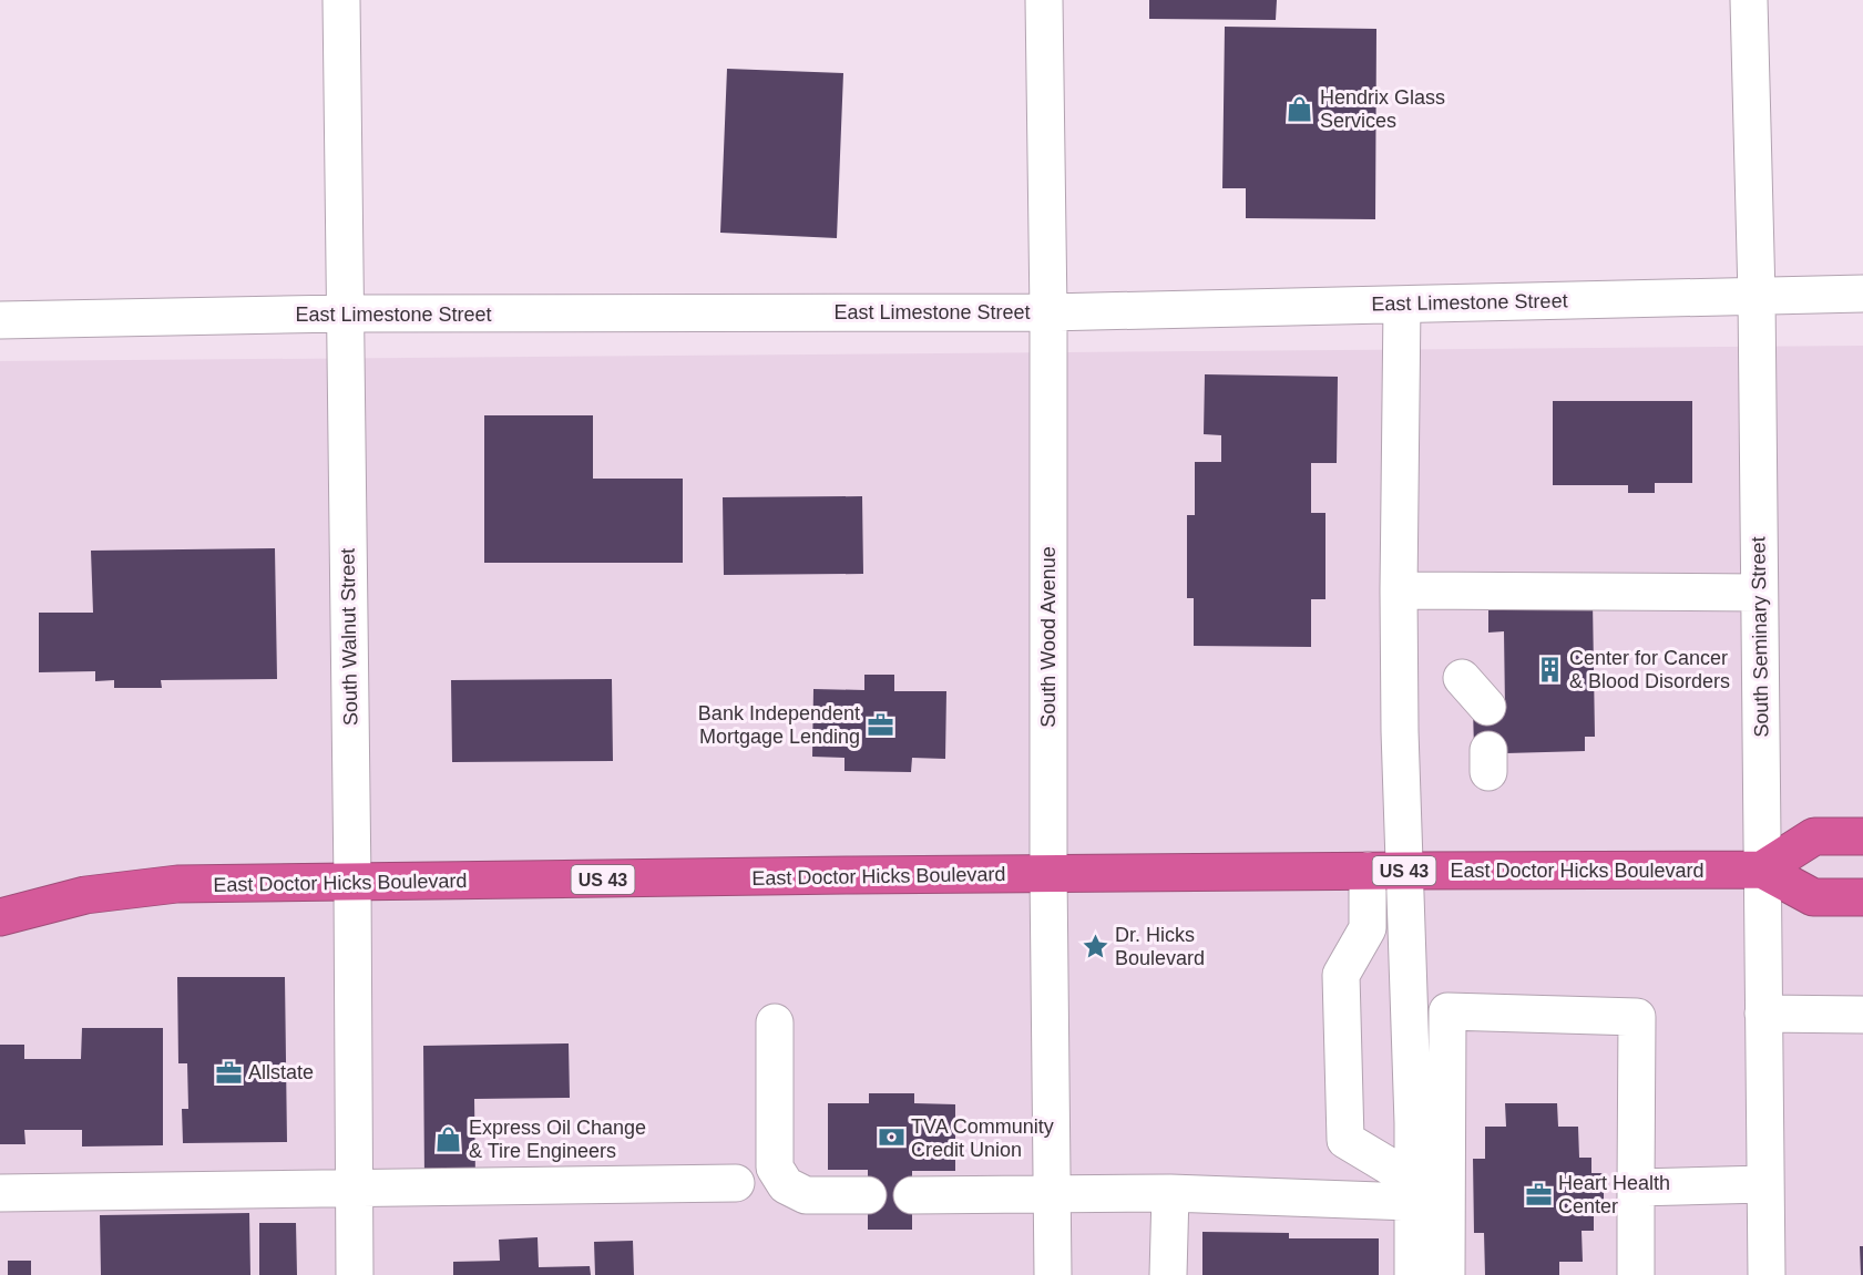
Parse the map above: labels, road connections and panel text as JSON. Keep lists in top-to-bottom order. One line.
{"streets":{"highway":["US 43","East Doctor Hicks Boulevard"],"street":["East Limestone Street","South Walnut Street","South Wood Avenue","South Seminary Street"]},"crossings":[["East Limestone Street","South Walnut Street"],["East Limestone Street","South Wood Avenue"],["East Limestone Street","South Seminary Street"],["South Walnut Street","East Doctor Hicks Boulevard"],["South Wood Avenue","East Doctor Hicks Boulevard"],["South Seminary Street","East Doctor Hicks Boulevard"]],"places":{"shop":["Hendrix Glass Services","Express Oil Change & Tire Engineers"],"building":["Center for Cancer & Blood Disorders"],"office":["Bank Independent Mortgage Lending","Allstate","Heart Health Center"],"place":["Dr. Hicks Boulevard"],"bank":["TVA Community Credit Union"]}}
